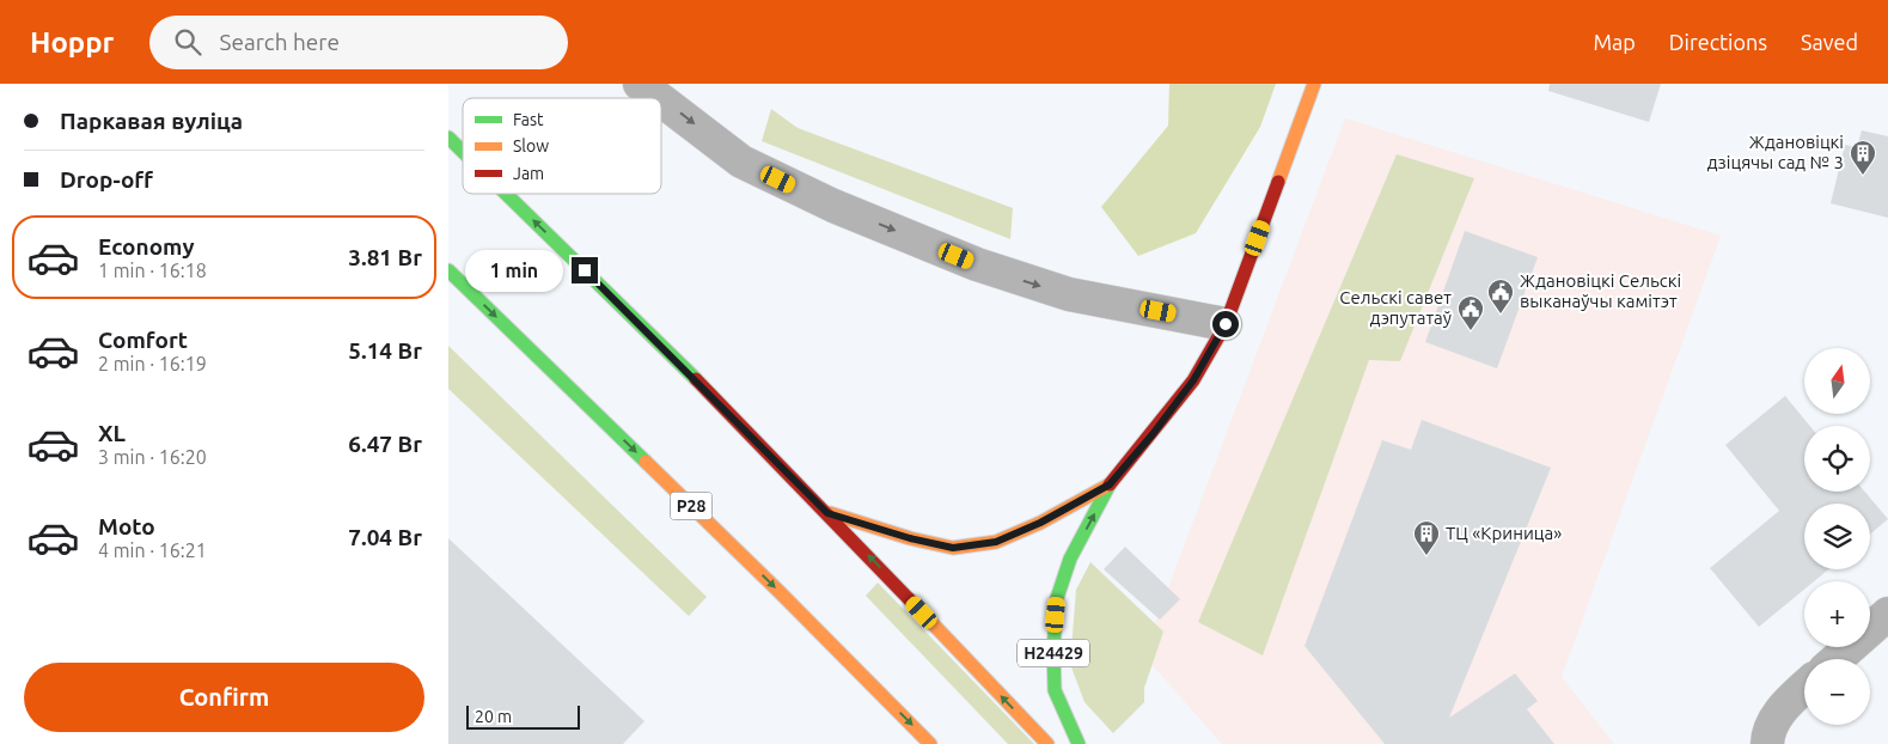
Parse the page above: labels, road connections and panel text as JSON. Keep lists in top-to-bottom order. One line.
{"streets":{"main road":["Р28","Н24429"]},"places":{"building":["Ждановіцкі дзіцячы сад № 3","ТЦ «Криница»"],"public building":["Ждановіцкі Сельскі выканаўчы камітэт","Сельскі савет дэпутатаў"]},"legend":["Fast","Slow","Jam"],"scale_bar":"20 m","north":"top","page":{"header":"Hoppr","search":"Search here","nav":["Map","Directions","Saved"],"banner":["Паркавая вуліца","Drop-off"],"list":[{"name":"Economy","note":"1 min · 16:18","value":"3.81 Br"},{"name":"Comfort","note":"2 min · 16:19","value":"5.14 Br"},{"name":"XL","note":"3 min · 16:20","value":"6.47 Br"},{"name":"Moto","note":"4 min · 16:21","value":"7.04 Br"}],"bubble":"1 min","map_buttons":["+","−"],"buttons":"Confirm","scale":"20 m"}}
